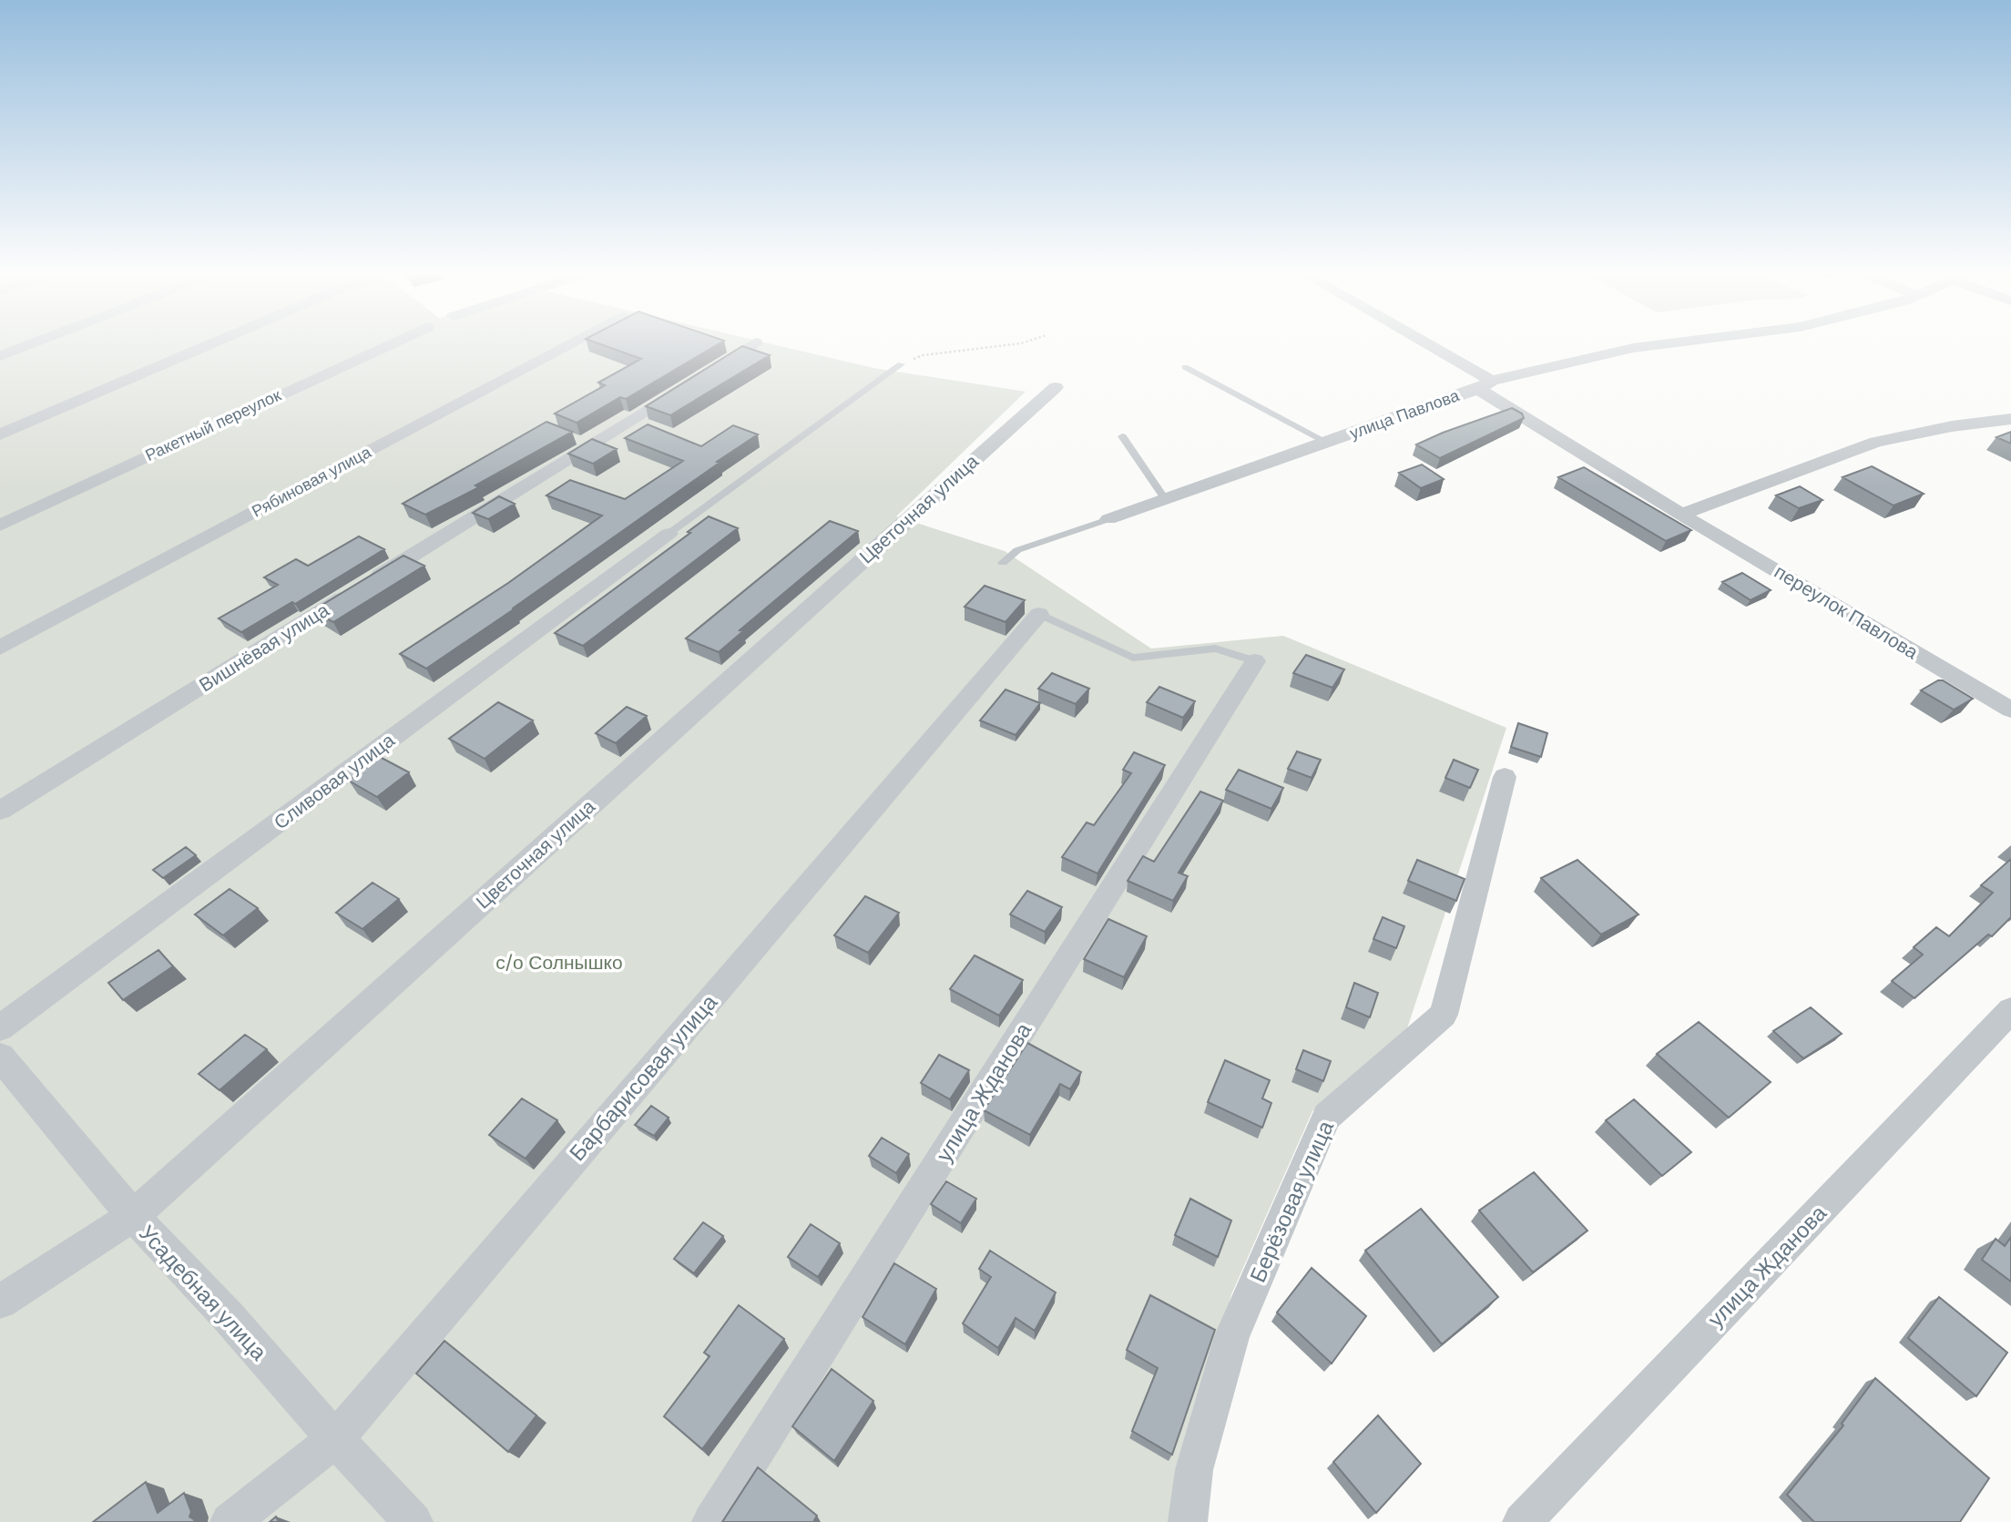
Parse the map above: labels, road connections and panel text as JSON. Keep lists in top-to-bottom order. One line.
{"streets":{"street":["улица Павлова","Ракетный переулок","Рябиновая улица","Цветочная улица","переулок Павлова","Вишнёвая улица","Сливовая улица","Барбарисовая улица","улица Жданова","Берёзовая улица","Усадебная улица"]},"crossings":[["улица Павлова","переулок Павлова"],["Цветочная улица","Усадебная улица"],["Барбарисовая улица","Усадебная улица"]],"parks":["с/о Солнышко"]}
